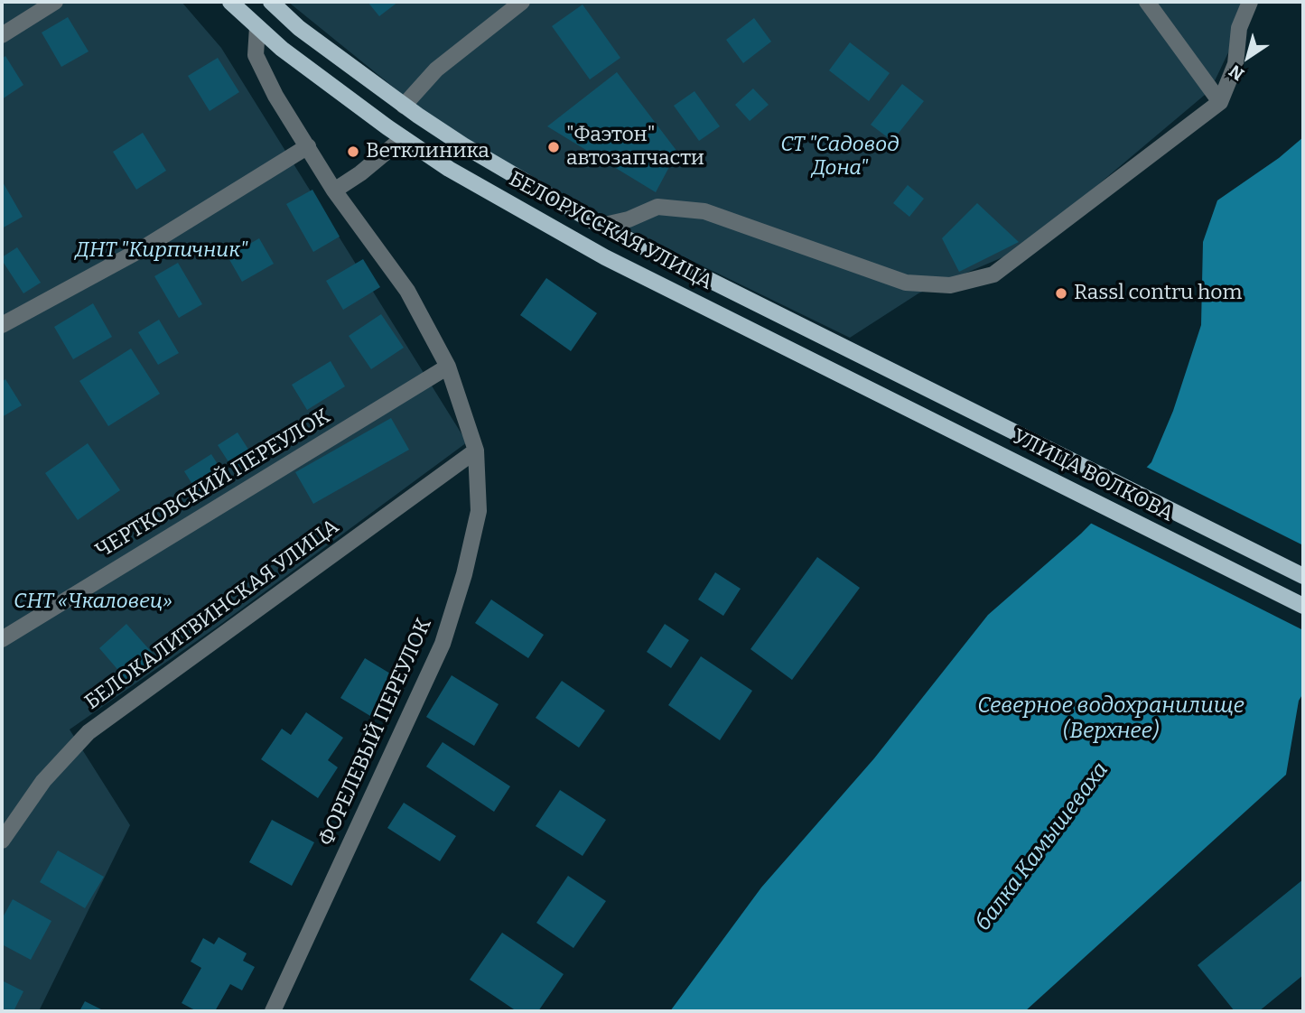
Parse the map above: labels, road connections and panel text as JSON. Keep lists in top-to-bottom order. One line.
{"streets":{"main road":["БЕЛОРУССКАЯ УЛИЦА","УЛИЦА ВОЛКОВА"],"street":["ЧЕРТКОВСКИЙ ПЕРЕУЛОК","БЕЛОКАЛИТВИНСКАЯ УЛИЦА","ФОРЕЛЕВЫЙ ПЕРЕУЛОК"]},"crossings":[["БЕЛОРУССКАЯ УЛИЦА","УЛИЦА ВОЛКОВА"],["БЕЛОРУССКАЯ УЛИЦА","ФОРЕЛЕВЫЙ ПЕРЕУЛОК"],["ЧЕРТКОВСКИЙ ПЕРЕУЛОК","ФОРЕЛЕВЫЙ ПЕРЕУЛОК"],["БЕЛОКАЛИТВИНСКАЯ УЛИЦА","ФОРЕЛЕВЫЙ ПЕРЕУЛОК"]],"water":["Северное водохранилище (Верхнее)","балка Камышеваха"],"parks":["СТ \"Садовод Дона\"","ДНТ \"Кирпичник\"","СНТ «Чкаловец»"],"places":["\"Фаэтон\" автозапчасти","Ветклиника","Rassl contru hom"],"north":"bottom left"}
